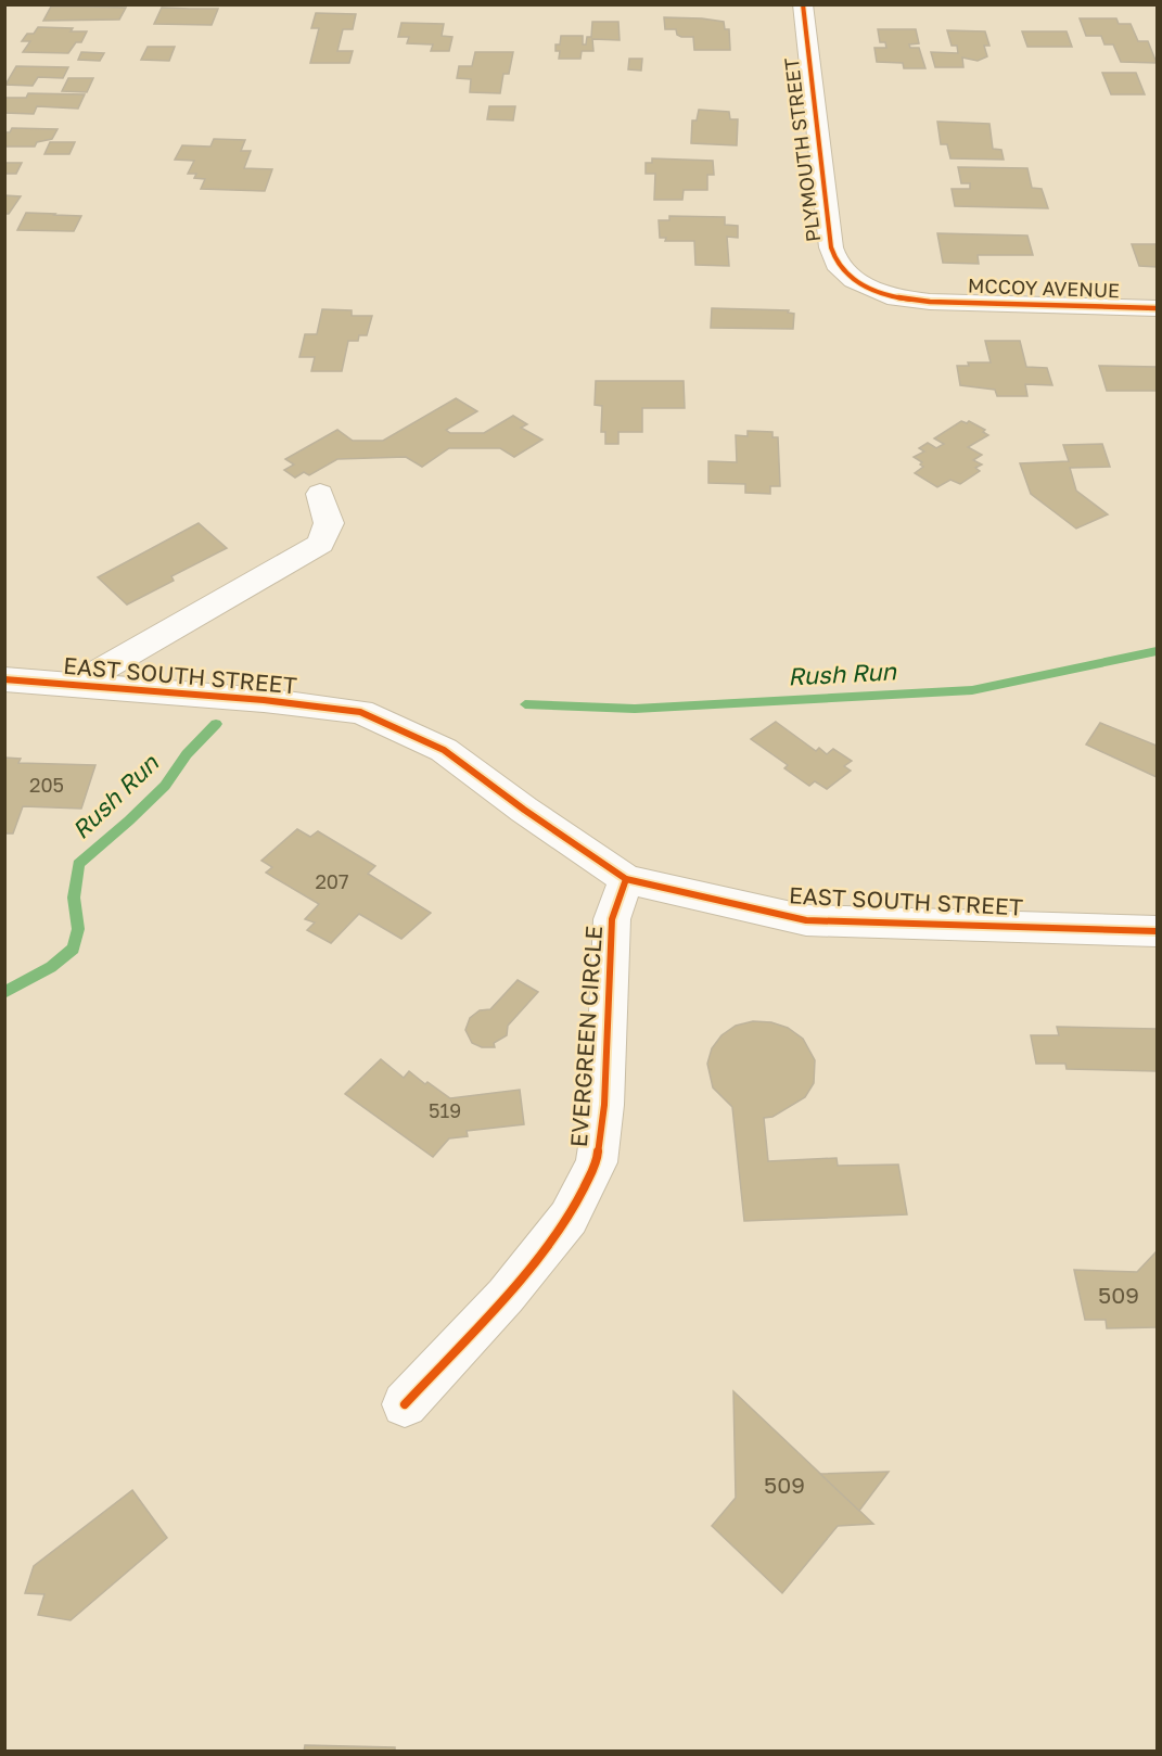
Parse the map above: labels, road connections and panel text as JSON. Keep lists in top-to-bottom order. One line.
{"streets":{"street":["PLYMOUTH STREET","MCCOY AVENUE","EAST SOUTH STREET","EVERGREEN CIRCLE"]},"crossings":[["PLYMOUTH STREET","MCCOY AVENUE"],["EAST SOUTH STREET","EVERGREEN CIRCLE"]],"water":["Rush Run"],"house_numbers":["205","207","519","509","509"]}
